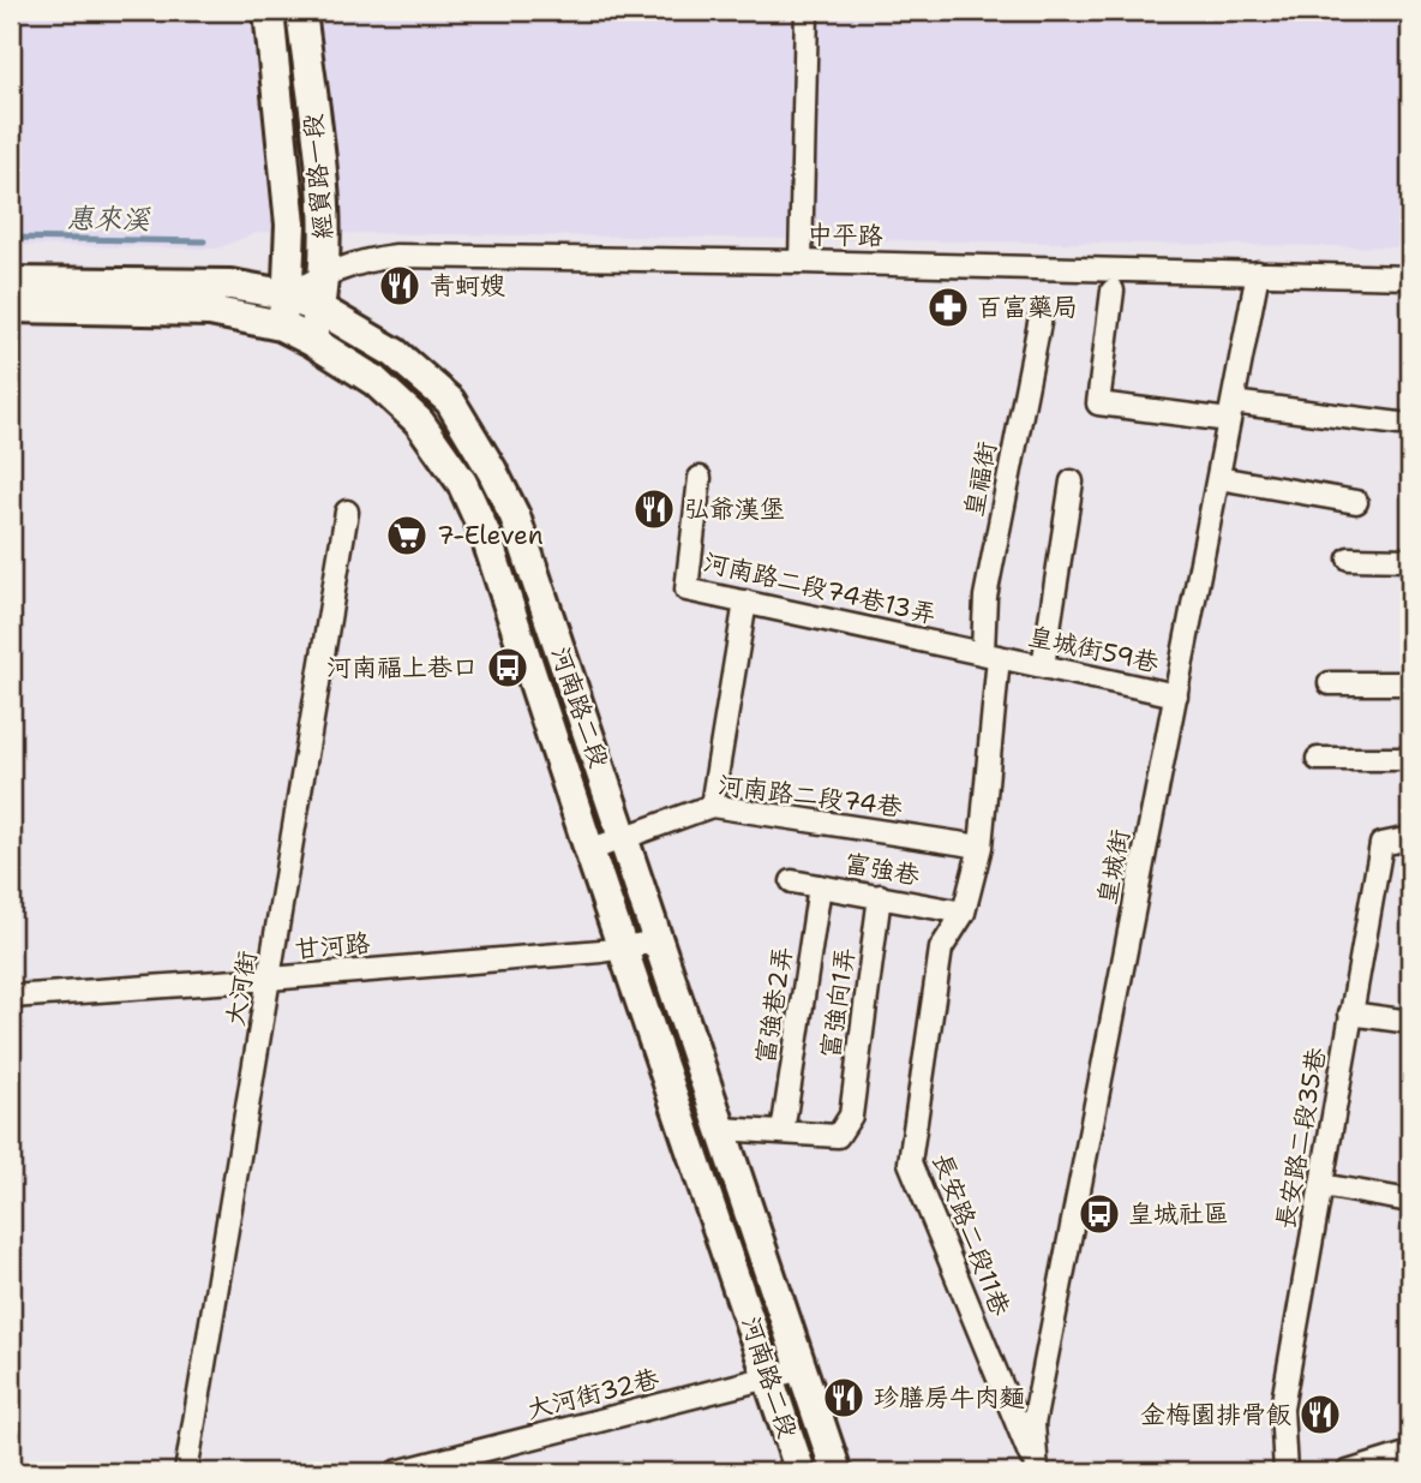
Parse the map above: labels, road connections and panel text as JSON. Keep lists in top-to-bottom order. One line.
{"streets":{"street":["經貿路一段","中平路","皇福街","河南路二段74巷13弄","皇城街59巷","河南路二段","河南路二段74巷","皇城街","富強巷","甘河路","大河街","富強向1弄","富強巷2弄","長安路二段35巷","長安路二段11巷","大河街32巷"]},"crossings":[["經貿路一段","中平路"],["經貿路一段","河南路二段"],["中平路","河南路二段"],["中平路","皇城街"],["皇福街","河南路二段74巷13弄"],["皇福街","皇城街59巷"],["皇福街","河南路二段74巷"],["皇福街","長安路二段11巷"],["河南路二段74巷13弄","皇城街59巷"],["皇城街59巷","皇城街"],["河南路二段","河南路二段74巷"],["河南路二段","甘河路"],["河南路二段","大河街32巷"],["河南路二段74巷","長安路二段11巷"],["皇城街","長安路二段11巷"],["富強巷","富強向1弄"],["富強巷","富強巷2弄"],["富強巷","長安路二段11巷"],["甘河路","大河街"],["富強向1弄","富強巷2弄"]],"water":["惠來溪"],"places":{"restaurant":["青蚵嫂","弘爺漢堡","珍膳房牛肉麵","金梅園排骨飯"],"pharmacy":["百富藥局"],"supermarket":["7-Eleven"],"bus stop":["河南福上巷口","皇城社區"]}}
